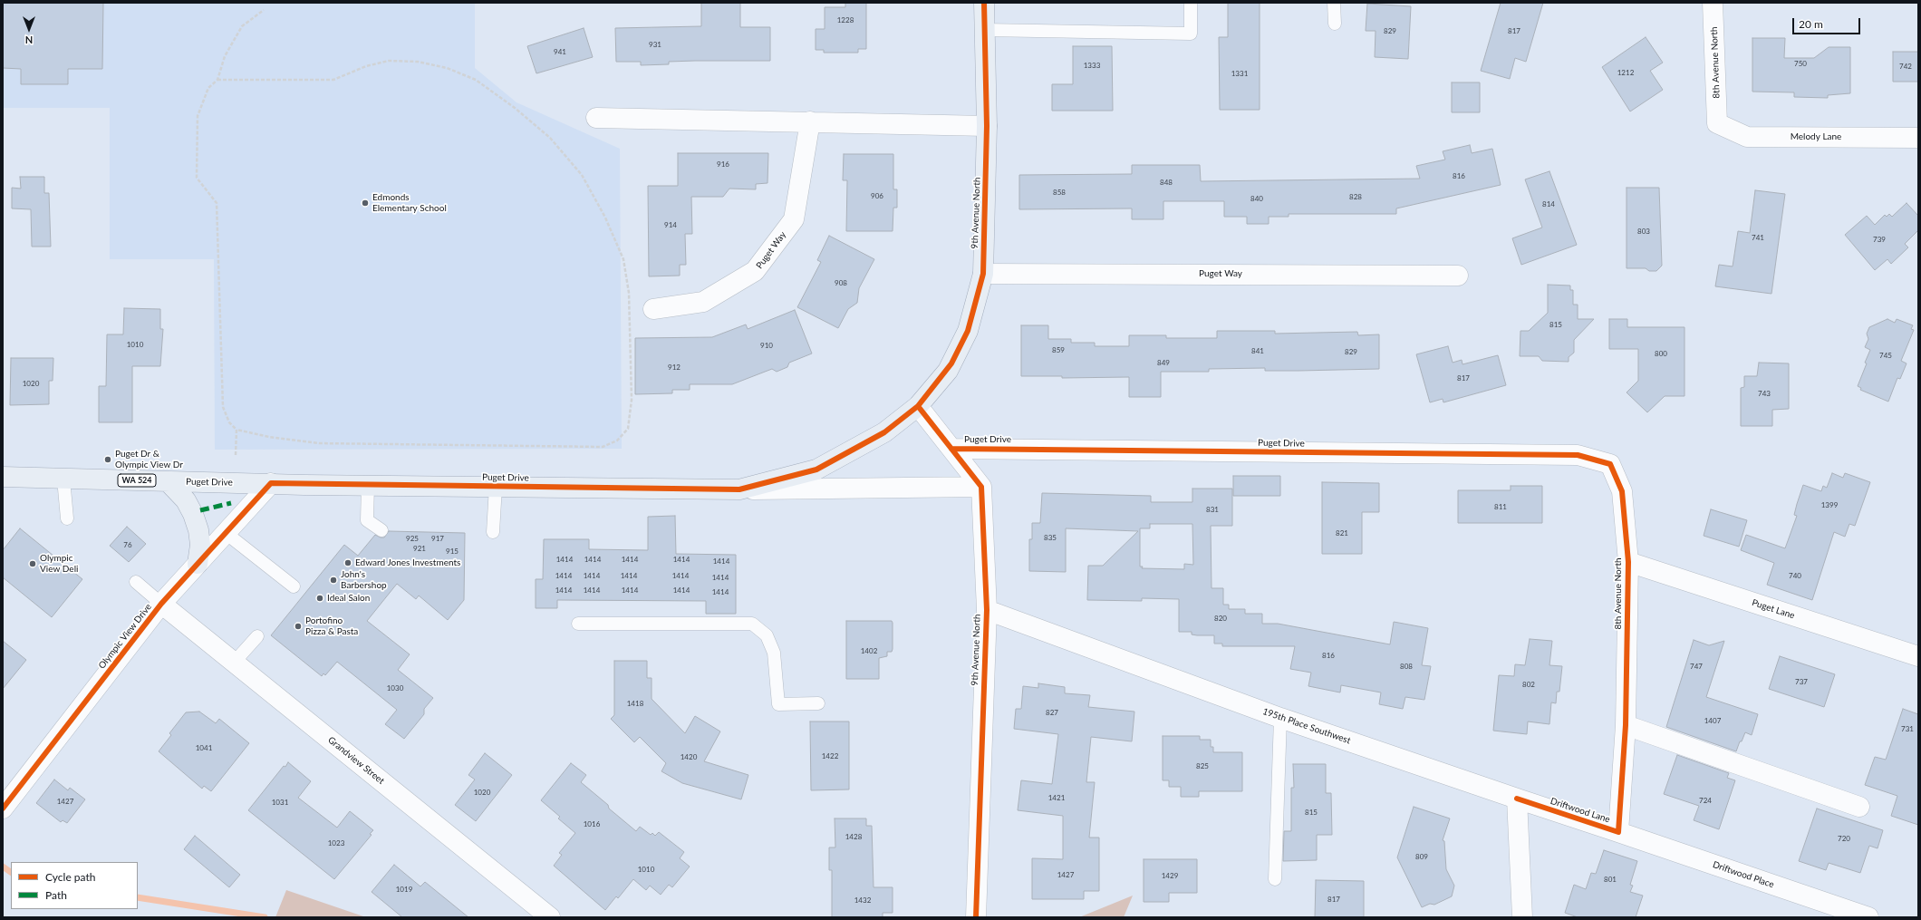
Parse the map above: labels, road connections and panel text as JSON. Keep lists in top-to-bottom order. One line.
{"streets":{"main road":["9th Avenue North","Puget Drive","WA 524"],"street":["8th Avenue North","Melody Lane","Puget Way","Puget Lane","Olympic View Drive","195th Place Southwest","Grandview Street","Driftwood Lane","Driftwood Place"]},"crossings":[["8th Avenue North","Melody Lane"],["8th Avenue North","Puget Drive"],["8th Avenue North","Puget Lane"],["8th Avenue North","Driftwood Lane"],["9th Avenue North","Puget Way"],["9th Avenue North","Puget Drive"],["9th Avenue North","195th Place Southwest"],["Puget Drive","Olympic View Drive"],["Olympic View Drive","Grandview Street"],["195th Place Southwest","Driftwood Lane"],["Driftwood Lane","Driftwood Place"]],"places":["Edmonds Elementary School","Puget Dr & Olympic View Dr","Edward Jones Investments","Olympic View Deli","John's Barbershop","Ideal Salon","Portofino Pizza & Pasta"],"house_numbers":["1228","829","817","931","941","750","1333","742","1212","1331","916","816","848","858","906","828","840","814","914","803","741","739","908","815","1010","910","859","841","829","800","745","849","912","817","1020","743","1399","811","831","821","835","925","917","76","921","915","1414","1414","1414","1414","1414","1414","1414","1414","1414","740","1414","1414","1414","1414","1414","1414","820","1402","816","808","747","737","802","1030","1418","827","1407","731","1041","1422","1420","825","1020","1421","724","1427","1031","815","1016","1428","720","1023","809","1010","1427","1429","801","1019","817","1432"],"legend":["Cycle path","Path"],"scale_bar":"20 m","north":"bottom"}
